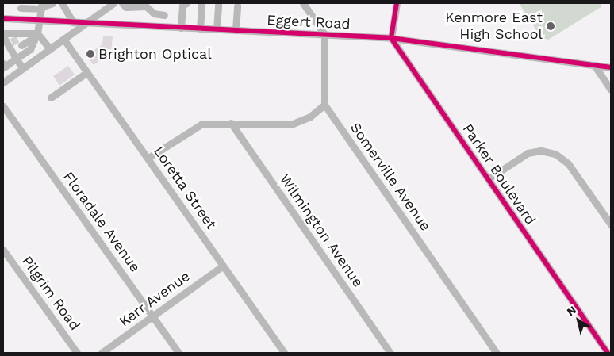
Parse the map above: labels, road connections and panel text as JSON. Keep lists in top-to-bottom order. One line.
{"streets":{"street":["Eggert Road","Parker Boulevard","Somerville Avenue","Loretta Street","Floradale Avenue","Wilmington Avenue","Pilgrim Road","Kerr Avenue"]},"crossings":[["Eggert Road","Parker Boulevard"],["Loretta Street","Kerr Avenue"],["Floradale Avenue","Kerr Avenue"]],"places":["Kenmore East High School","Brighton Optical"],"north":"top left"}
